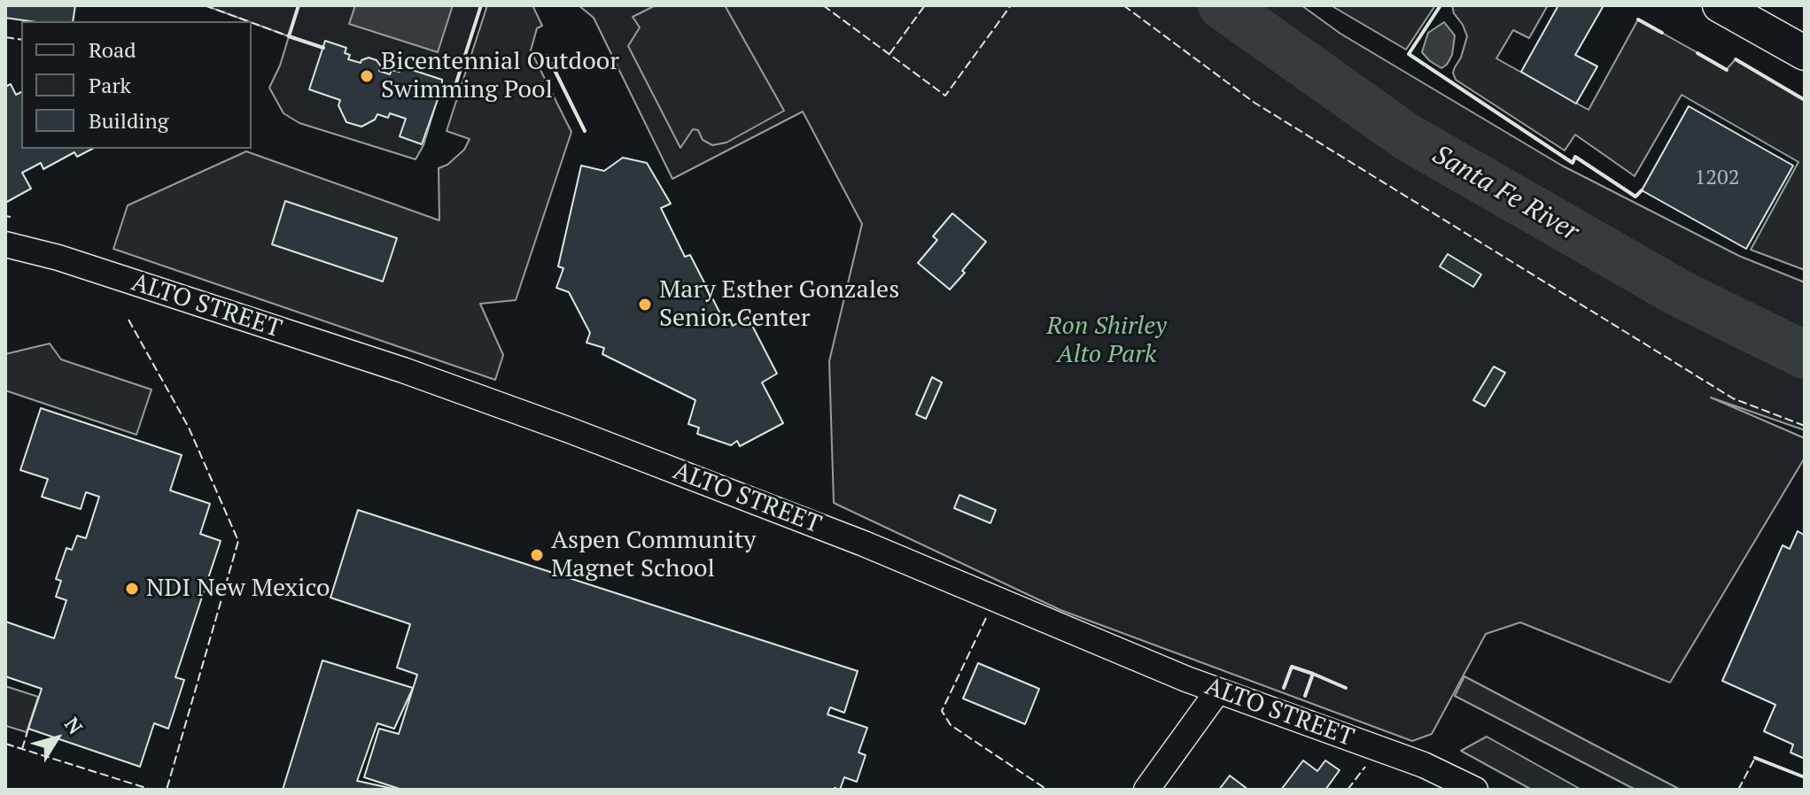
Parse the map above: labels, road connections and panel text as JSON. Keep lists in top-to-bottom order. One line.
{"streets":{"street":["ALTO STREET"]},"water":["Santa Fe River"],"parks":["Ron Shirley Alto Park"],"places":["Bicentennial Outdoor Swimming Pool","Mary Esther Gonzales Senior Center","Aspen Community Magnet School","NDI New Mexico"],"house_numbers":["1202"],"legend":["Road","Park","Building"],"north":"top right"}
